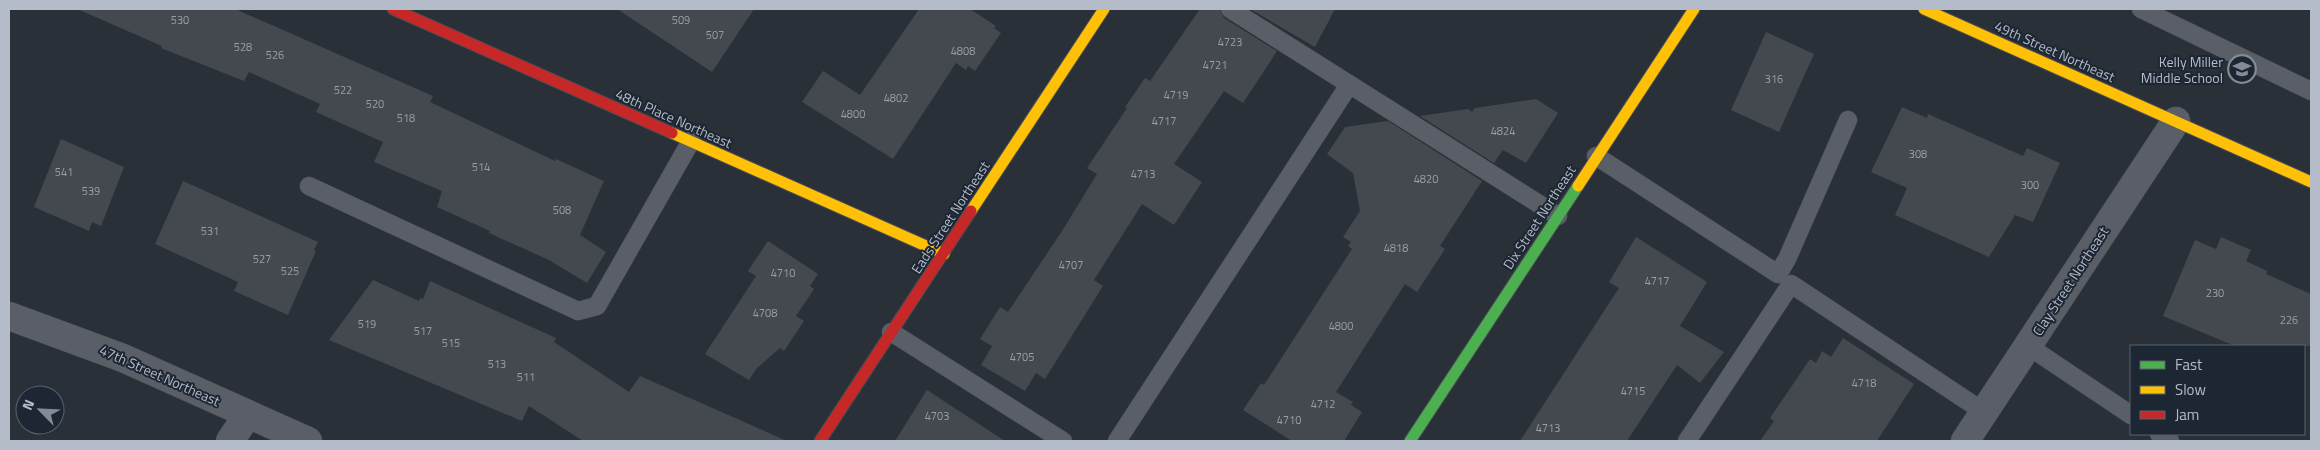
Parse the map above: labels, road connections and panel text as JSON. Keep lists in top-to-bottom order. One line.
{"streets":{"street":["49th Street Northeast","48th Place Northeast","Eads Street Northeast","Dix Street Northeast","Clay Street Northeast","47th Street Northeast"]},"crossings":[["49th Street Northeast","Clay Street Northeast"],["48th Place Northeast","Eads Street Northeast"]],"places":{"school or university":["Kelly Miller Middle School"]},"house_numbers":["530","509","507","4723","528","4808","526","4721","316","522","4719","4802","520","4800","518","4717","4824","308","514","541","4713","4820","300","539","508","531","4818","527","4707","525","4710","4717","230","4708","226","519","4800","517","515","4705","513","511","4718","4715","4712","4703","4710","4713"],"legend":["Fast","Slow","Jam"],"north":"top left"}
